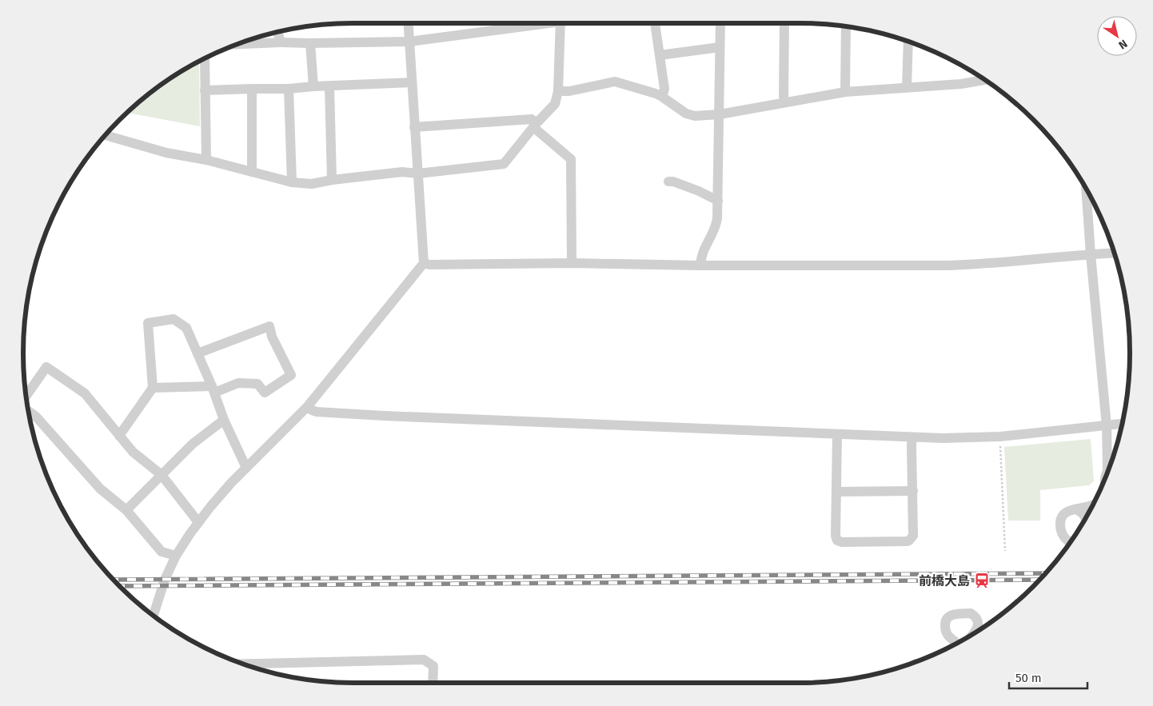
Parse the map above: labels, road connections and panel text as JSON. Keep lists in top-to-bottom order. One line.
{"places":{"station":["前橋大島"]},"scale_bar":"50 m","north":"bottom right"}
